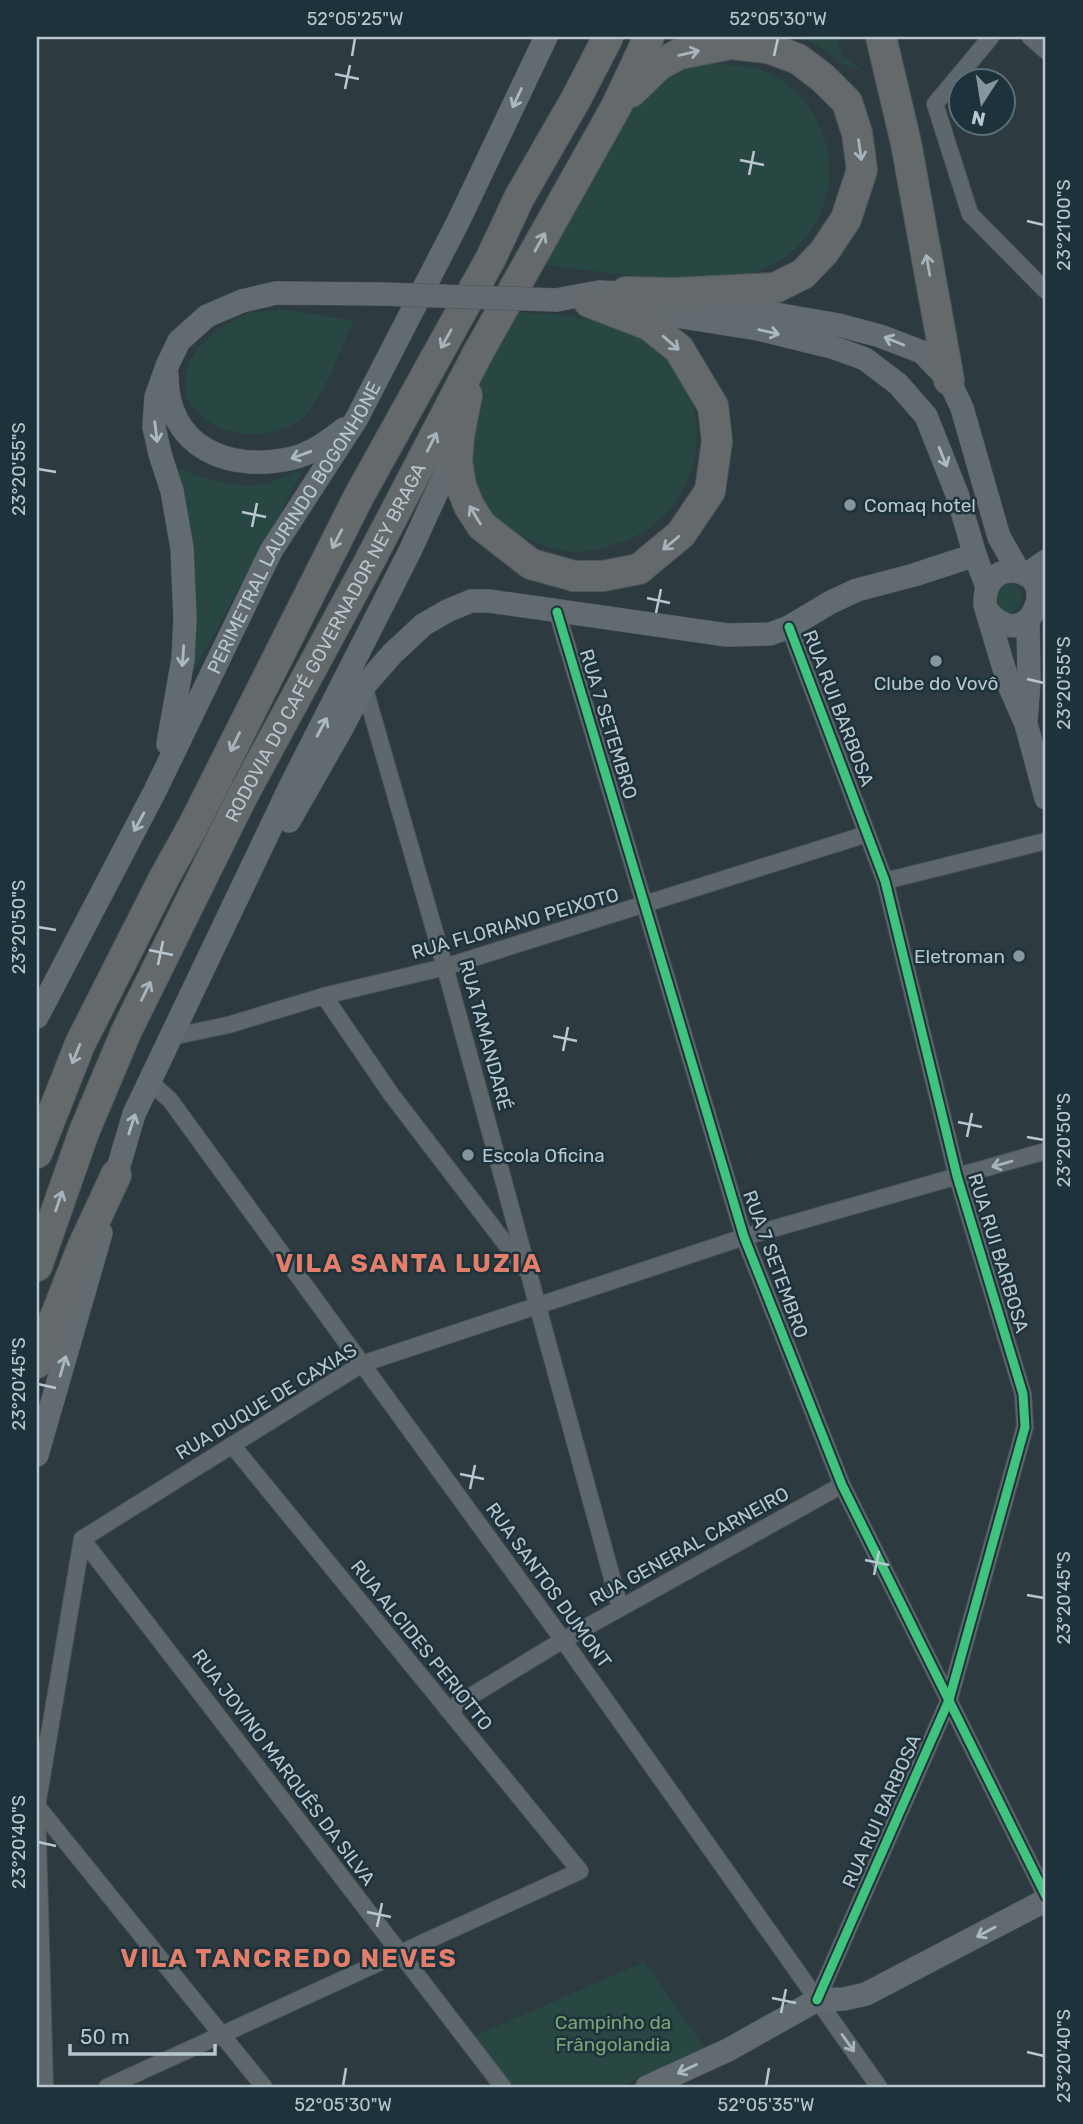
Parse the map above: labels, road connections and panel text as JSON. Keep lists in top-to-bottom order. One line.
{"streets":{"highway":["RODOVIA DO CAFÉ GOVERNADOR NEY BRAGA"],"main road":["PERIMETRAL LAURINDO BOGONHONE"],"street":["RUA RUI BARBOSA","RUA 7 SETEMBRO","RUA FLORIANO PEIXOTO","RUA TAMANDARÉ","RUA DUQUE DE CAXIAS","RUA GENERAL CARNEIRO","RUA SANTOS DUMONT","RUA ALCIDES PERIOTTO","RUA JOVINO MARQUÊS DA SILVA"]},"crossings":[["RUA RUI BARBOSA","RUA 7 SETEMBRO"],["RUA RUI BARBOSA","RUA FLORIANO PEIXOTO"],["RUA RUI BARBOSA","RUA DUQUE DE CAXIAS"],["RUA RUI BARBOSA","RUA SANTOS DUMONT"],["RUA 7 SETEMBRO","RUA FLORIANO PEIXOTO"],["RUA 7 SETEMBRO","RUA DUQUE DE CAXIAS"],["RUA 7 SETEMBRO","RUA GENERAL CARNEIRO"],["RUA FLORIANO PEIXOTO","RUA TAMANDARÉ"],["RUA TAMANDARÉ","RUA DUQUE DE CAXIAS"],["RUA TAMANDARÉ","RUA GENERAL CARNEIRO"],["RUA DUQUE DE CAXIAS","RUA SANTOS DUMONT"],["RUA DUQUE DE CAXIAS","RUA ALCIDES PERIOTTO"],["RUA DUQUE DE CAXIAS","RUA JOVINO MARQUÊS DA SILVA"],["RUA GENERAL CARNEIRO","RUA SANTOS DUMONT"],["RUA GENERAL CARNEIRO","RUA ALCIDES PERIOTTO"],["RUA ALCIDES PERIOTTO","RUA JOVINO MARQUÊS DA SILVA"]],"districts":["VILA SANTA LUZIA","VILA TANCREDO NEVES"],"parks":["Campinho da Frângolandia"],"places":["Comaq hotel","Clube do Vovô","Eletroman","Escola Oficina"],"scale_bar":"50 m","north":"bottom","coordinates":["52°05'25\"W","52°05'30\"W","23°21'00\"S","23°20'55\"S","23°20'50\"S","23°20'45\"S","23°20'40\"S","52°05'35\"W"]}
